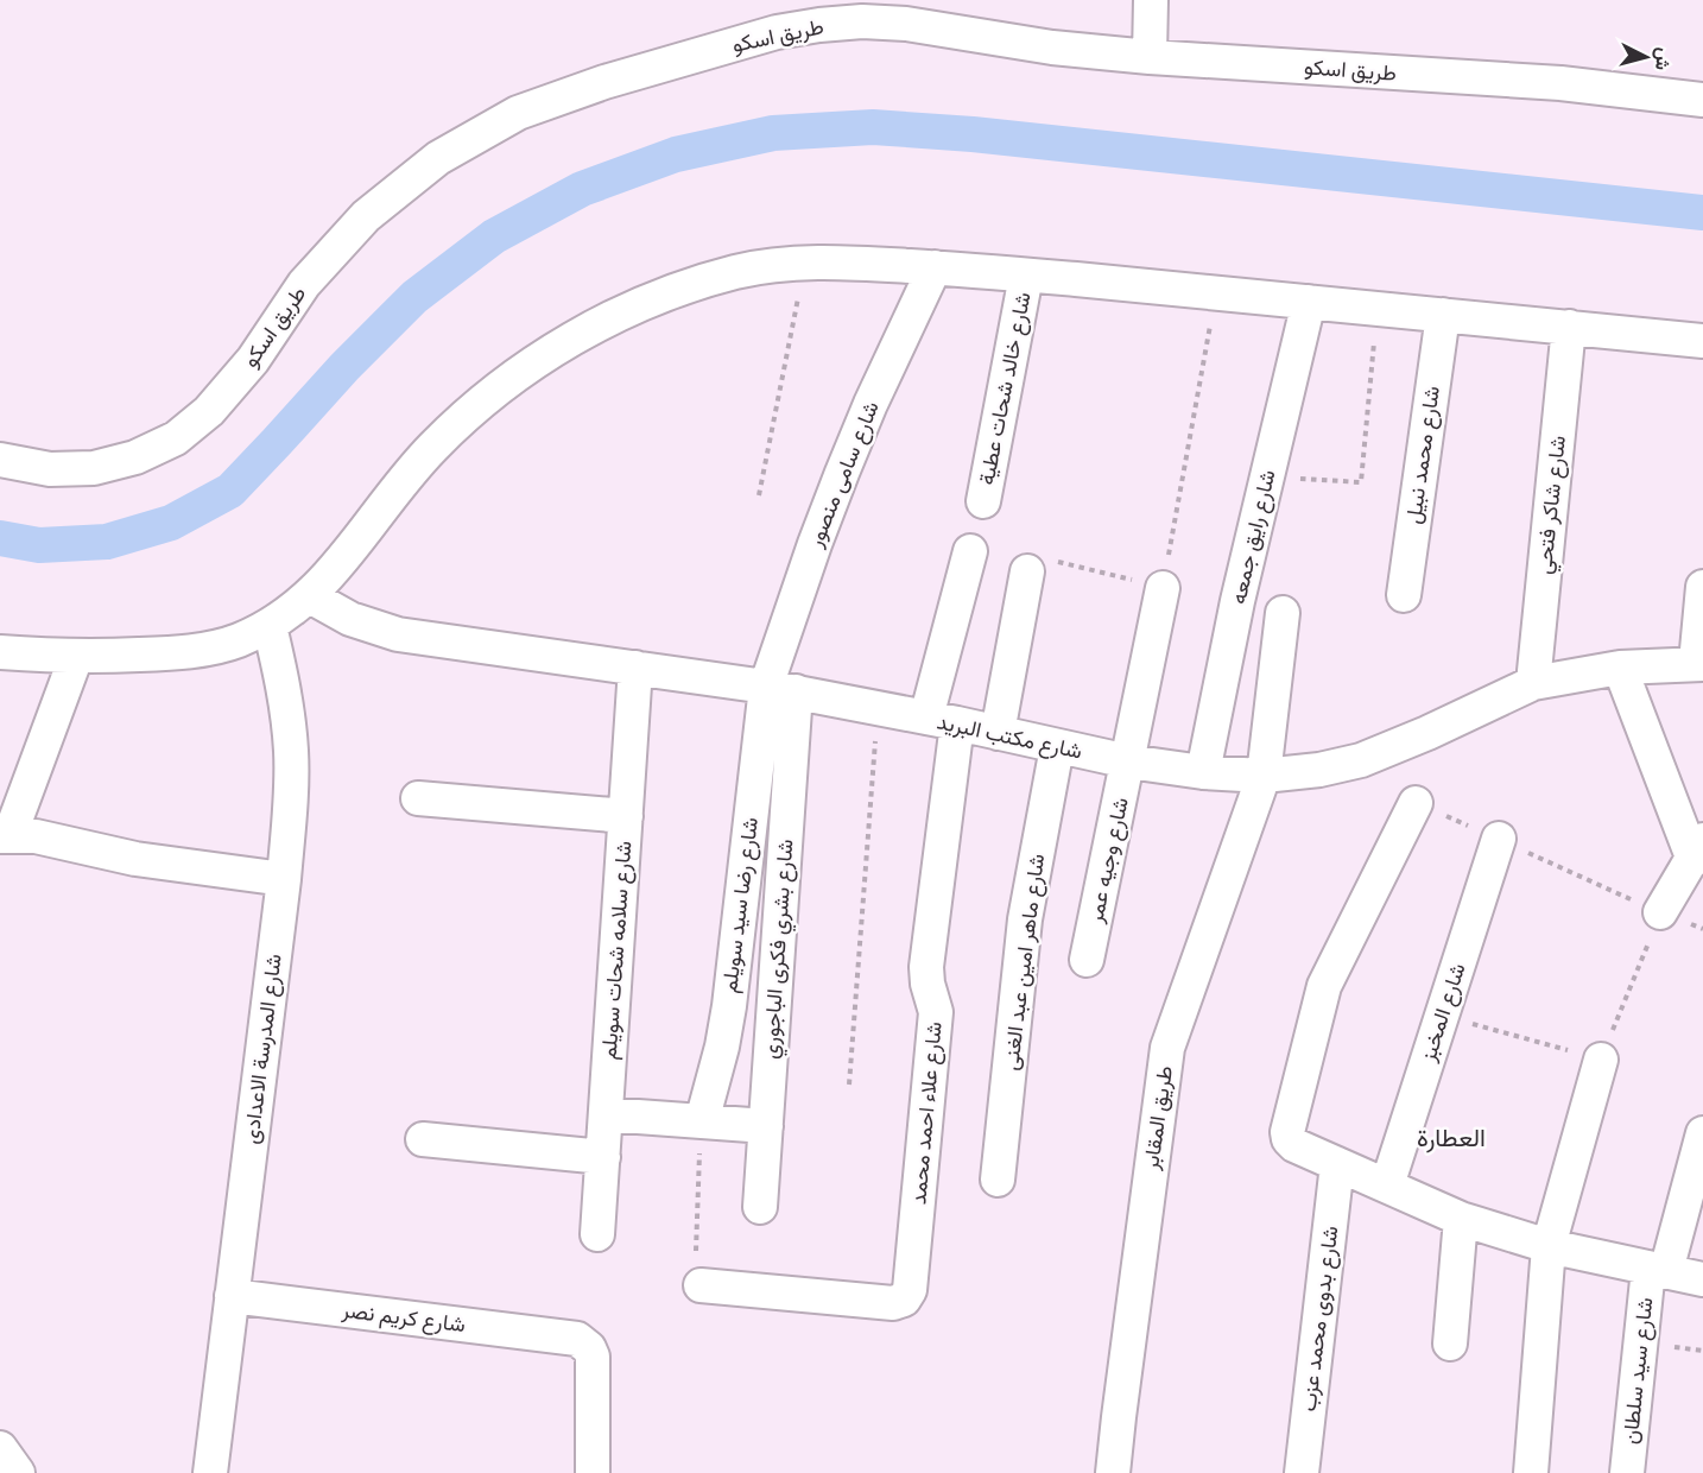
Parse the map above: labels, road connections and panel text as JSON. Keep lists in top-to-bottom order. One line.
{"streets":{"street":["طريق اسكو","شارع خالد شحات عطية","شارع محمد نبيل","شارع سامى منصور","شارع شاكر فتحي","شارع رايق جمعه","شارع مكتب البريد","شارع وجيه عمر","شارع رضا سيد سويلم","شارع بشري فكرى الباجوري","شارع سلامه شحات سويلم","شارع ماهر امين عبد الغنى","شارع المخبز","شارع المدرسة الاعدادى","شارع علاء احمد محمد","طريق المقابر","شارع كريم نصر","شارع بدوى محمد عزب","شارع سيد سلطان"]},"crossings":[["شارع سامى منصور","شارع مكتب البريد"],["شارع سامى منصور","شارع رضا سيد سويلم"],["شارع سامى منصور","شارع بشري فكرى الباجوري"],["شارع شاكر فتحي","شارع مكتب البريد"],["شارع رايق جمعه","شارع مكتب البريد"],["شارع مكتب البريد","شارع وجيه عمر"],["شارع مكتب البريد","شارع رضا سيد سويلم"],["شارع مكتب البريد","شارع بشري فكرى الباجوري"],["شارع مكتب البريد","شارع سلامه شحات سويلم"],["شارع مكتب البريد","شارع ماهر امين عبد الغنى"],["شارع مكتب البريد","شارع علاء احمد محمد"],["شارع مكتب البريد","طريق المقابر"],["شارع رضا سيد سويلم","شارع بشري فكرى الباجوري"],["شارع المدرسة الاعدادى","شارع كريم نصر"]],"districts":["العطارة"],"north":"right"}
